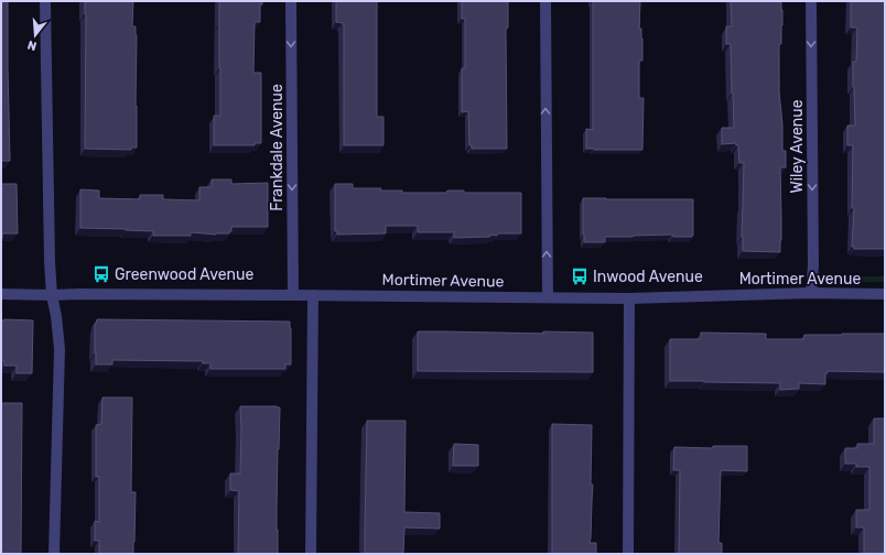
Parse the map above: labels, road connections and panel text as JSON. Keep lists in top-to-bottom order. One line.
{"streets":{"street":["Wiley Avenue","Frankdale Avenue","Mortimer Avenue"]},"crossings":[["Wiley Avenue","Mortimer Avenue"],["Frankdale Avenue","Mortimer Avenue"]],"one_way":["Wiley Avenue","Frankdale Avenue"],"places":{"bus stop":["Greenwood Avenue","Inwood Avenue"]},"north":"bottom"}
